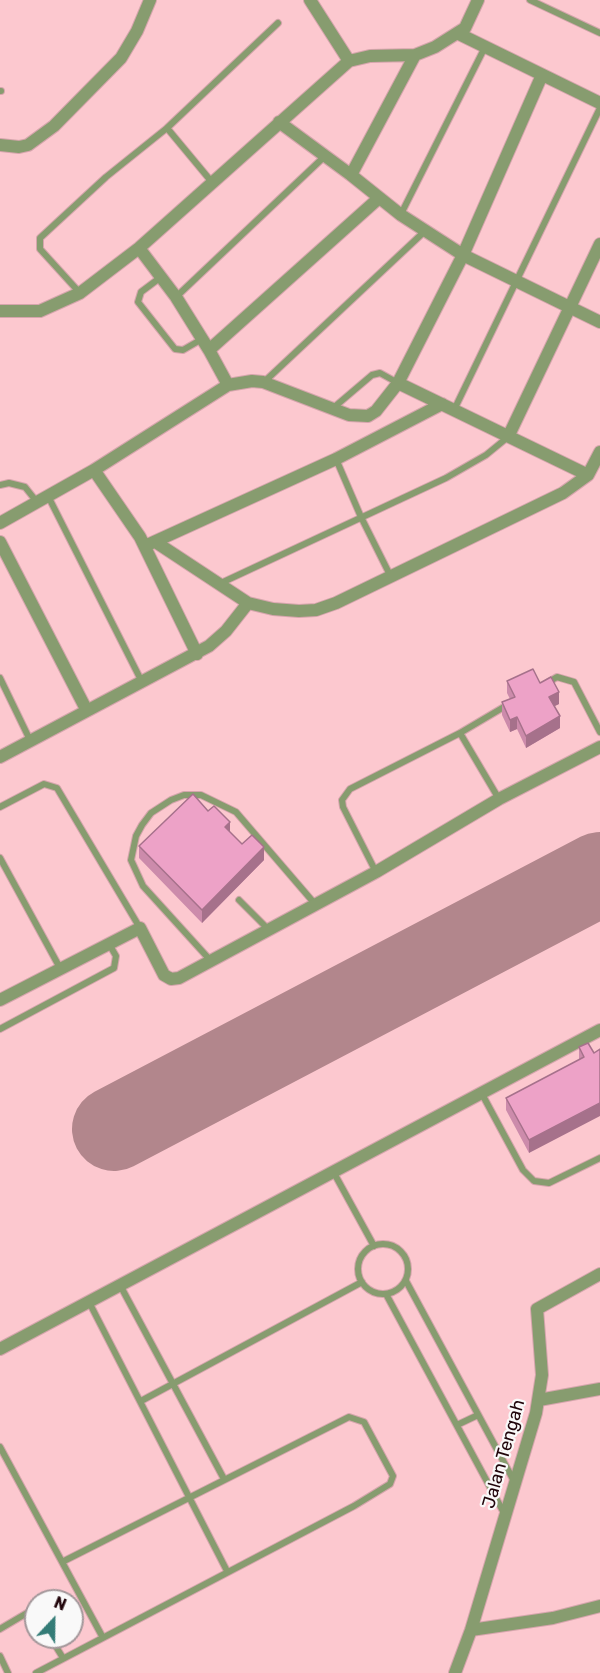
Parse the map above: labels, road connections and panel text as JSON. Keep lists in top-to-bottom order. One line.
{"streets":{"street":["Jalan Tengah"]},"north":"top"}
